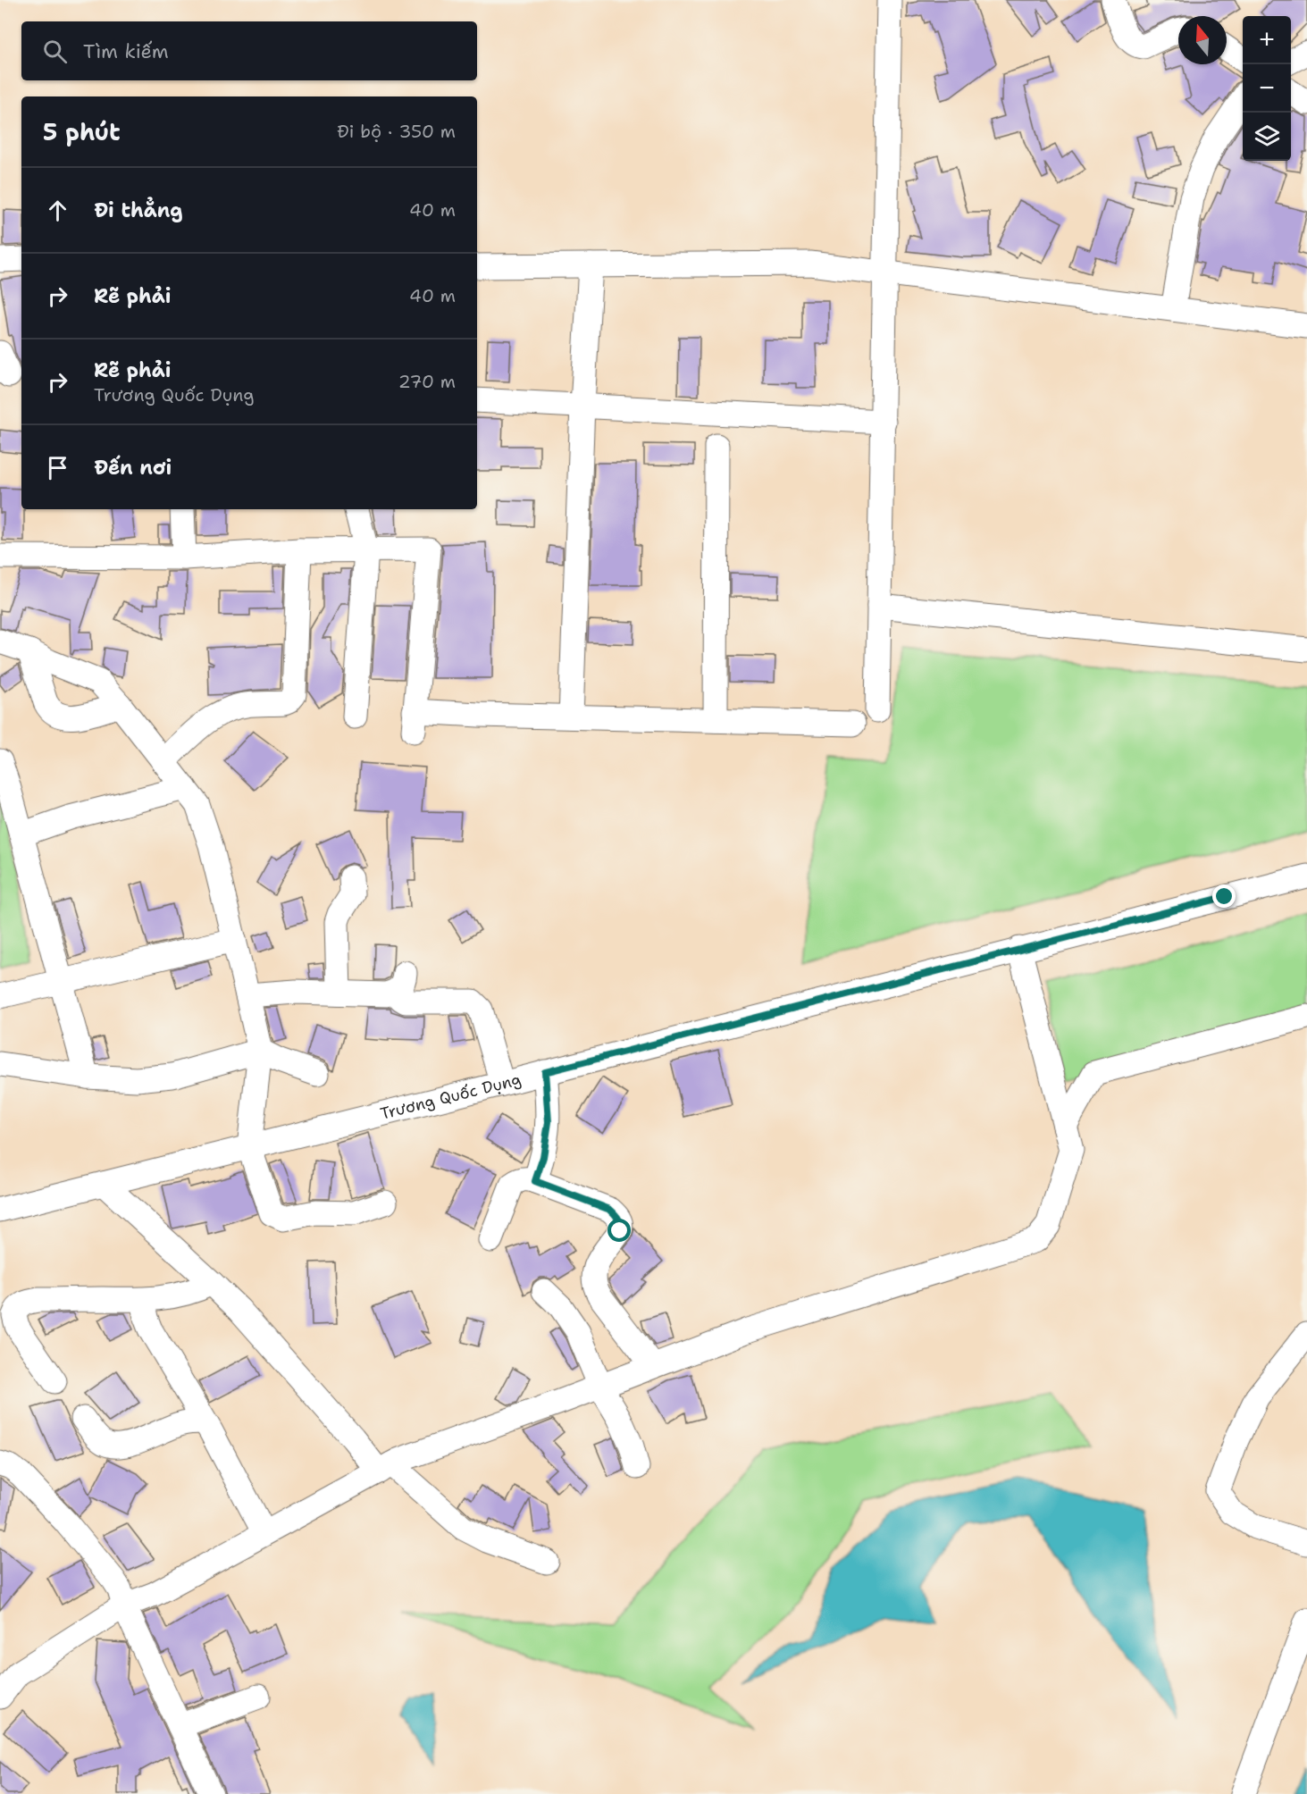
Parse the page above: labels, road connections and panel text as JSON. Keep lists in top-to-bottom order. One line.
{"streets":{"street":["Trương Quốc Dụng"]},"north":"top","page":{"map_buttons":["+","−"],"search":"Tìm kiếm","heading":["5 phút","Đi bộ · 350 m"],"list":[["Đi thẳng","40 m"],["Rẽ phải","40 m"],["Rẽ phải","Trương Quốc Dụng","270 m"],"Đến nơi"]}}
